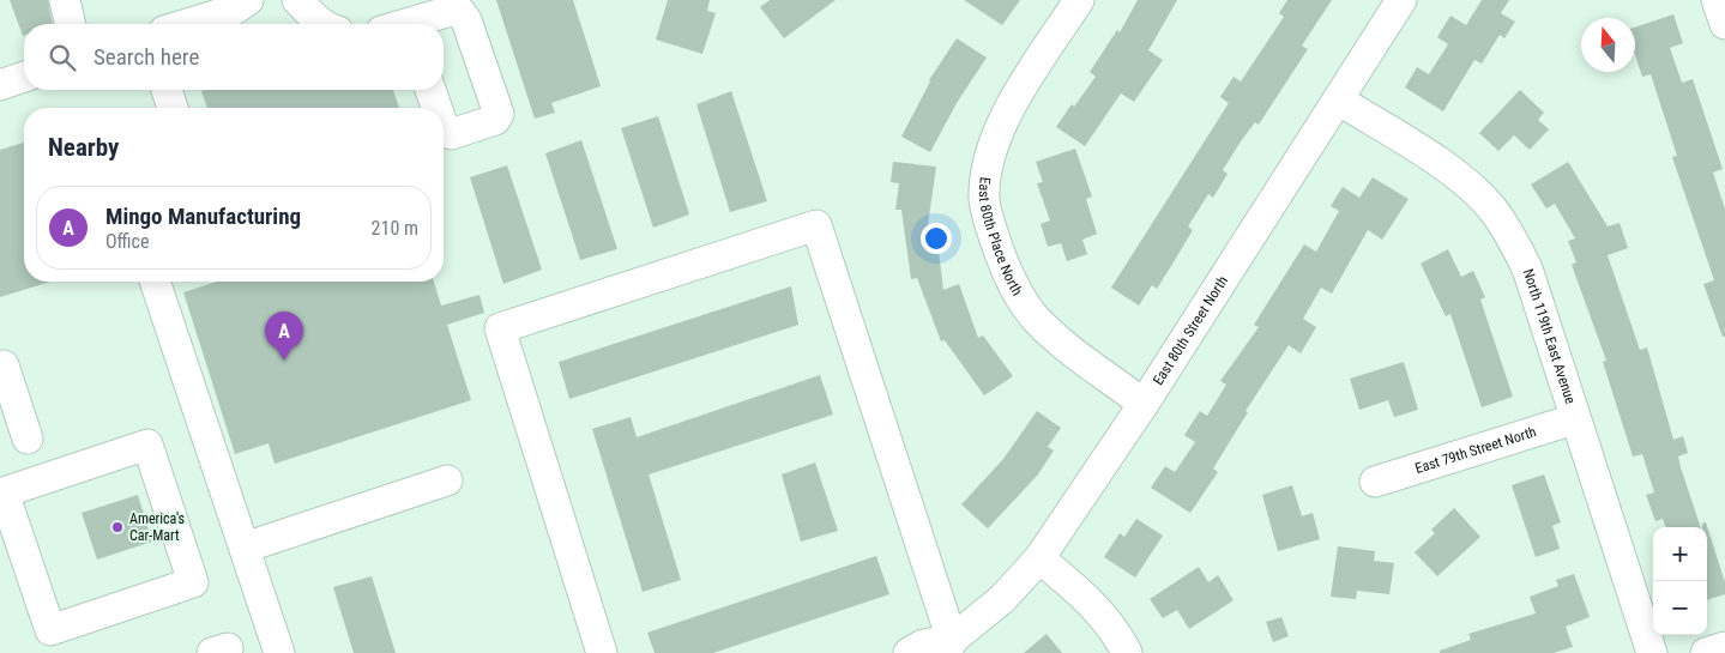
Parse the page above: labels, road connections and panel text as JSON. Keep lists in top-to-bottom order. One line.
{"streets":{"street":["East 80th Place North","East 80th Street North","North 119th East Avenue","East 79th Street North"]},"crossings":[["East 80th Place North","East 80th Street North"],["East 80th Street North","North 119th East Avenue"],["North 119th East Avenue","East 79th Street North"]],"places":["America's Car-Mart"],"north":"top","page":{"search":"Search here","heading":"Nearby","list":[{"mark":"A","name":"Mingo Manufacturing","note":"Office","value":"210 m"}],"pins":"A","map_buttons":["+","−"]}}
